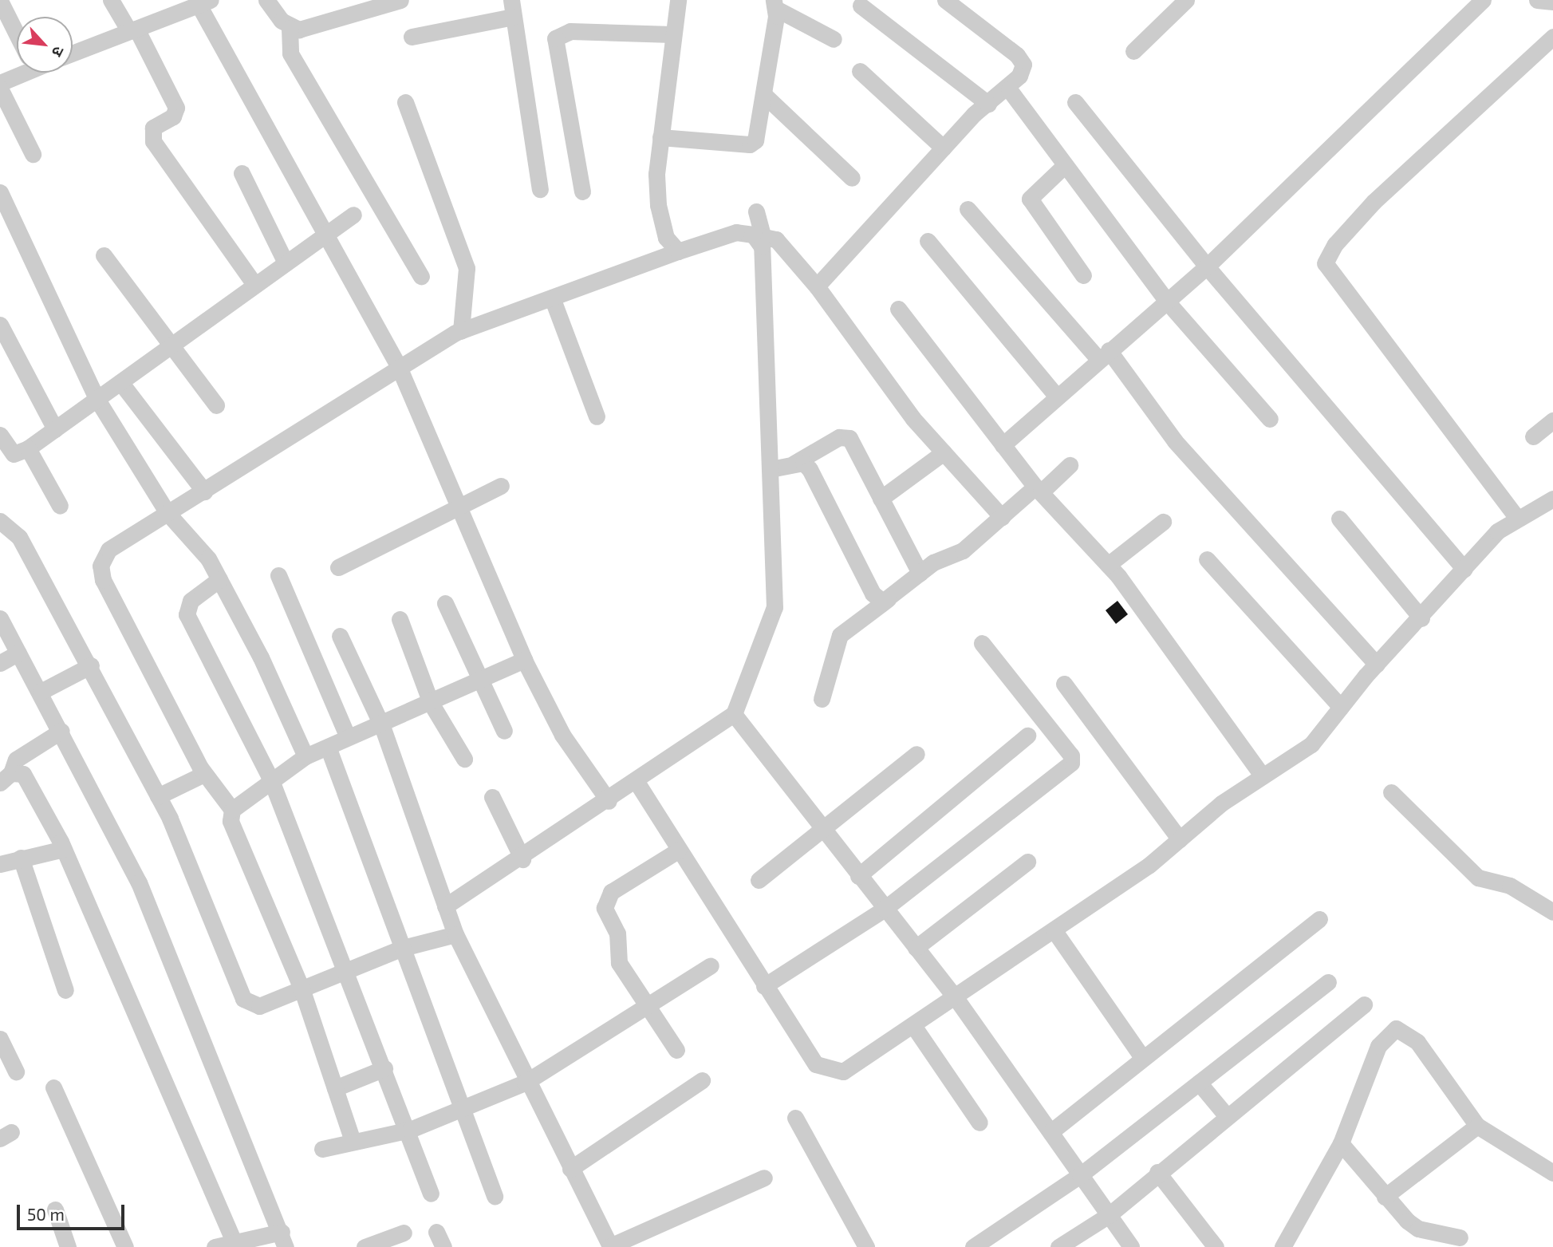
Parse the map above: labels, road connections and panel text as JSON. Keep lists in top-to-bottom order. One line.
{"scale_bar":"50 m","north":"bottom right"}
